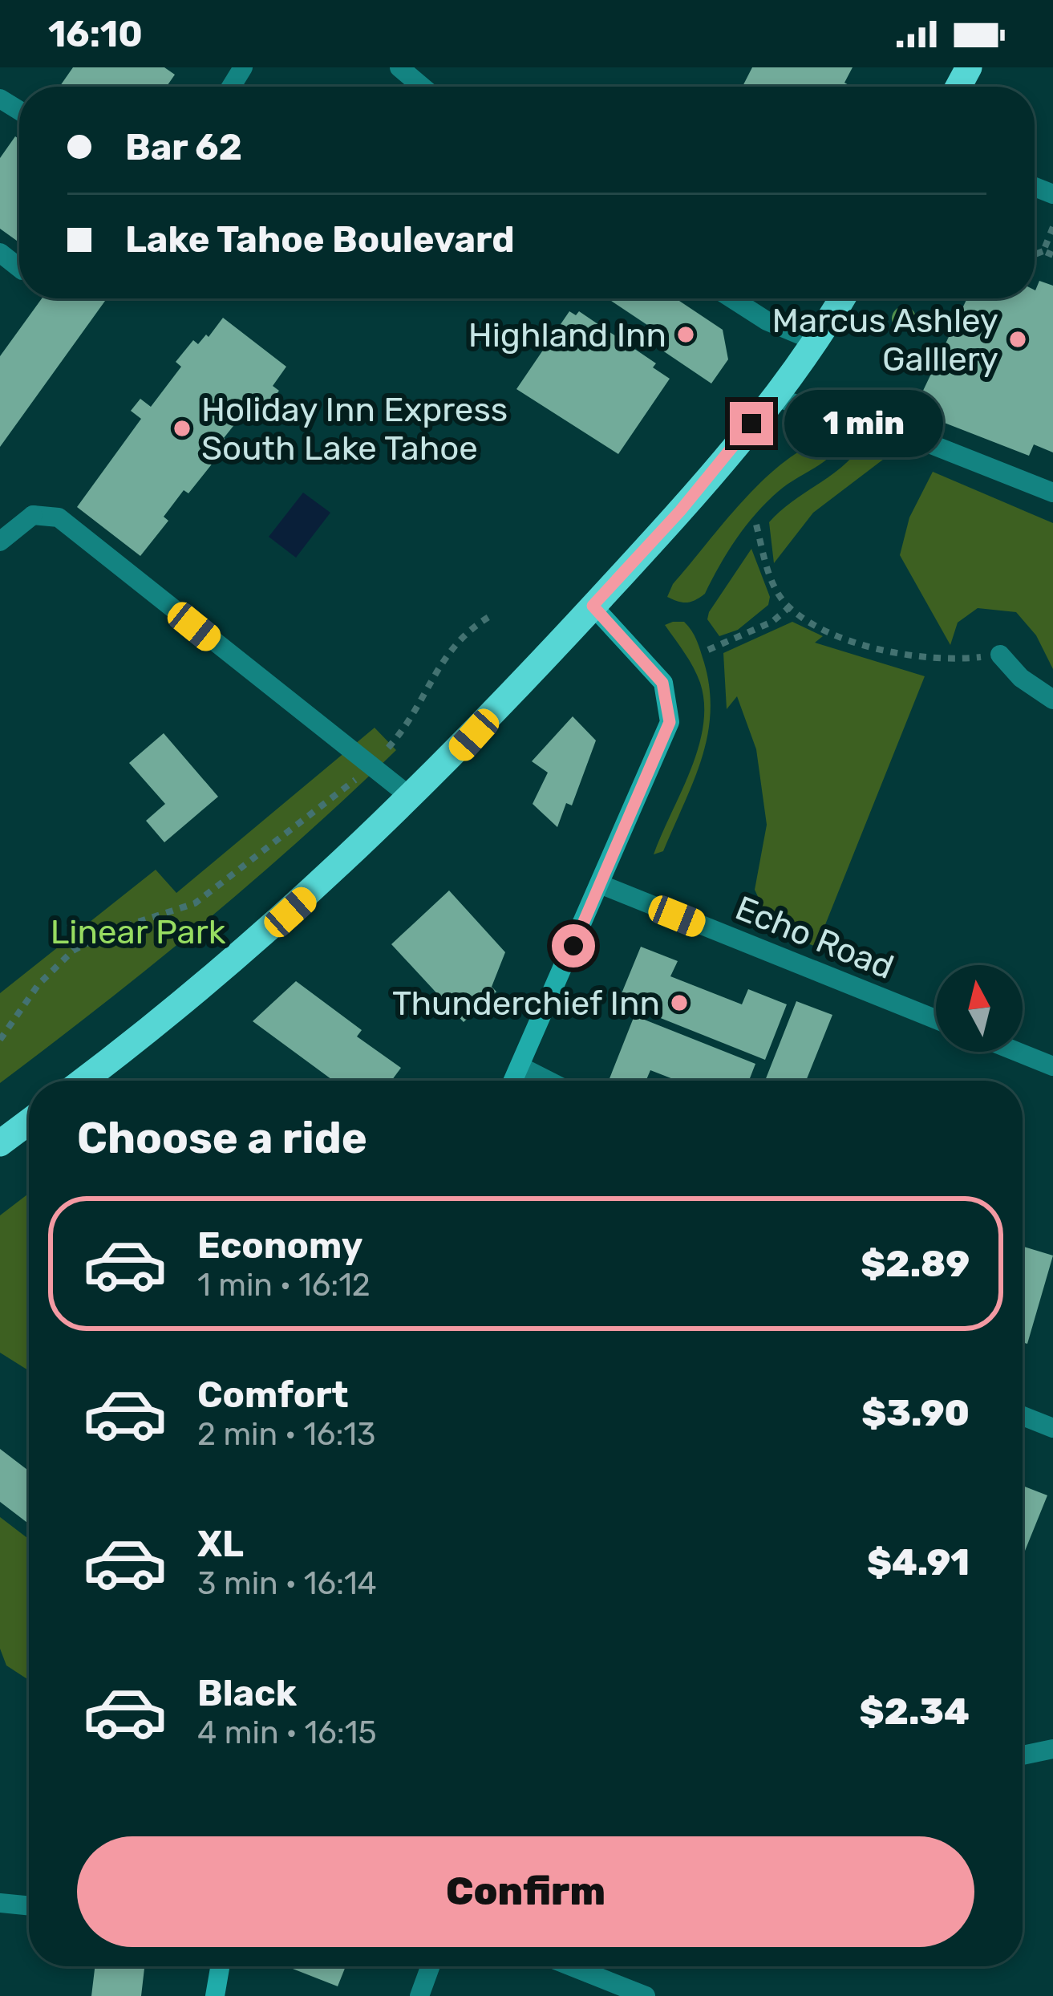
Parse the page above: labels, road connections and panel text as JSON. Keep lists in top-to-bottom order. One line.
{"streets":{"street":["Echo Road"]},"parks":["Linear Park"],"places":["Highland Inn","Marcus Ashley Galllery","Holiday Inn Express South Lake Tahoe","Thunderchief Inn"],"north":"top","page":{"status":"16:10","banner":["Bar 62","Lake Tahoe Boulevard"],"bubble":"1 min","heading":"Choose a ride","list":[{"name":"Economy","note":"1 min · 16:12","value":"$2.89"},{"name":"Comfort","note":"2 min · 16:13","value":"$3.90"},{"name":"XL","note":"3 min · 16:14","value":"$4.91"},{"name":"Black","note":"4 min · 16:15","value":"$2.34"}],"buttons":"Confirm"}}
